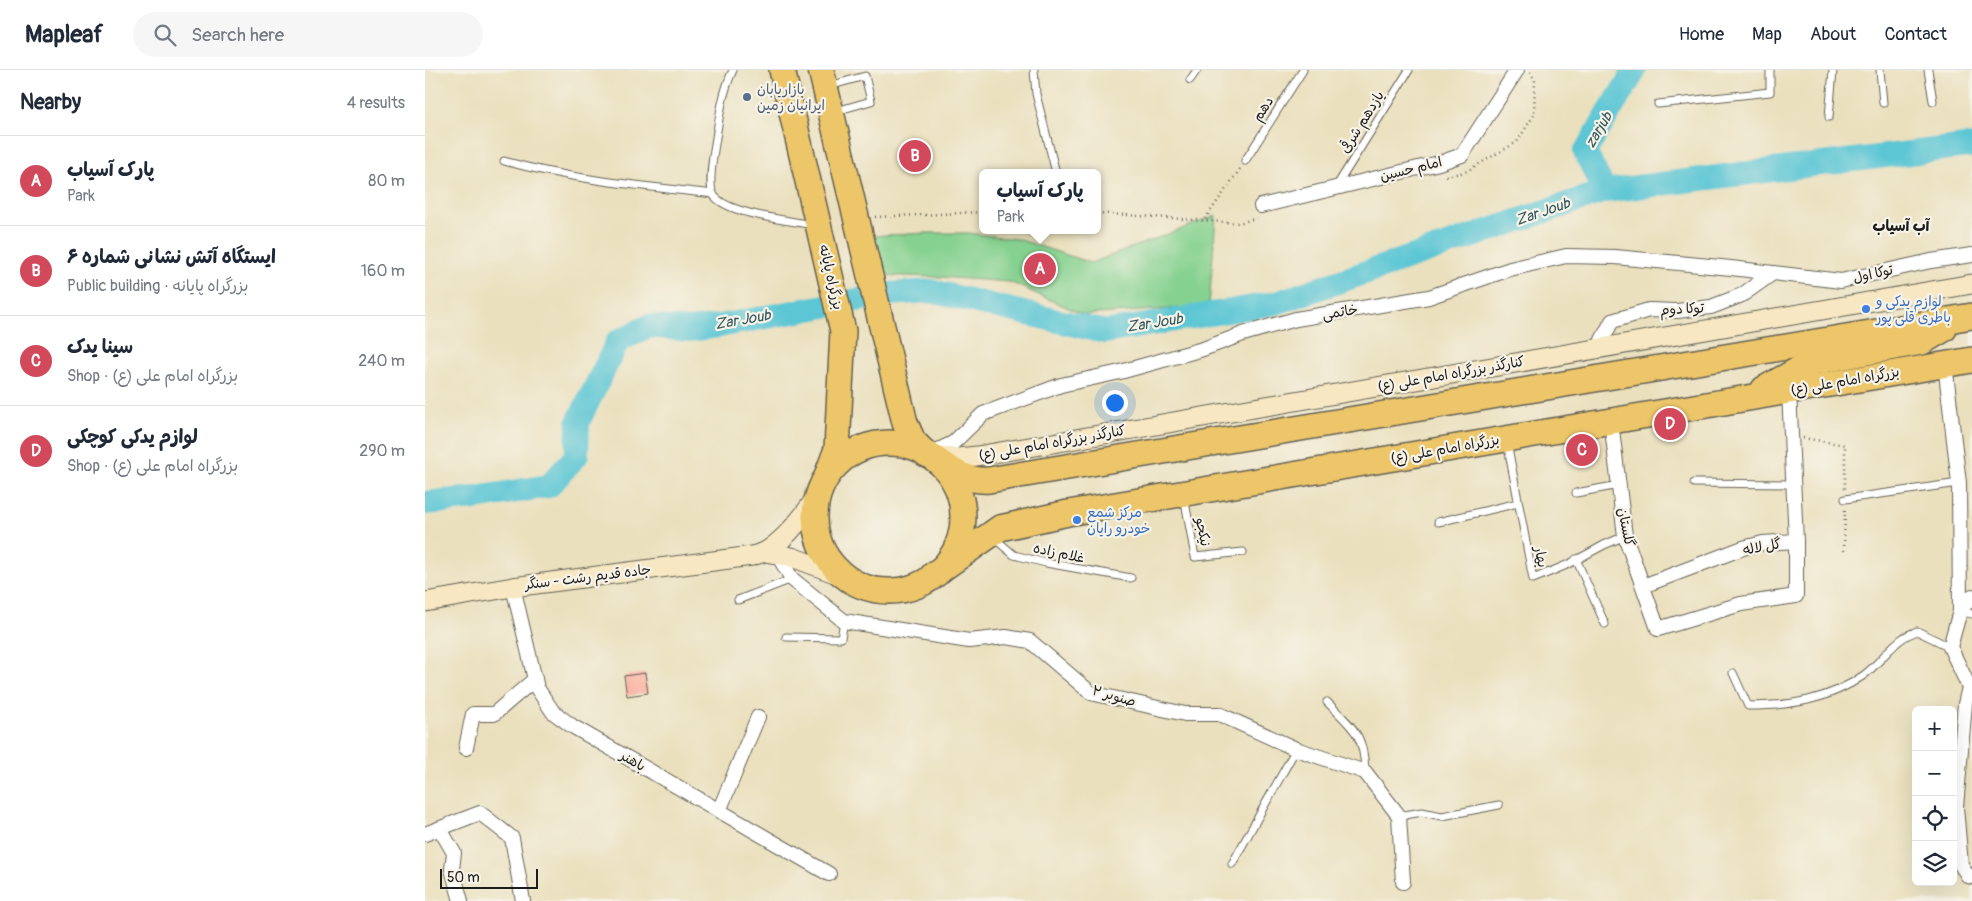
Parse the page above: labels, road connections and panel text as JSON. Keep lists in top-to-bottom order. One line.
{"streets":{"highway":["بزرگراه پایانه","بزرگراه امام علی (ع)"],"main road":["کنارگذر بزرگراه امام علی (ع)","جاده قدیم رشت - سنگر"],"street":["امام حسین","توکا اول","توکا دوم","خاتمی","گلستان","گل لاله","صنوبر ۲","باهنر"],"lane":["دهم","یازدهم شرقی","نیکجو","غلام زاده","بهار"]},"crossings":[["یازدهم شرقی","امام حسین"],["توکا اول","توکا دوم"],["توکا اول","خاتمی"],["بزرگراه پایانه","خاتمی"],["بزرگراه پایانه","کنارگذر بزرگراه امام علی (ع)"],["بزرگراه پایانه","بزرگراه امام علی (ع)"],["توکا دوم","خاتمی"],["توکا دوم","کنارگذر بزرگراه امام علی (ع)"],["خاتمی","کنارگذر بزرگراه امام علی (ع)"],["خاتمی","بزرگراه امام علی (ع)"],["کنارگذر بزرگراه امام علی (ع)","بزرگراه امام علی (ع)"],["بزرگراه امام علی (ع)","گلستان"],["بزرگراه امام علی (ع)","نیکجو"],["بزرگراه امام علی (ع)","گل لاله"],["بزرگراه امام علی (ع)","غلام زاده"],["بزرگراه امام علی (ع)","بهار"],["گلستان","گل لاله"],["گلستان","بهار"],["جاده قدیم رشت - سنگر","صنوبر ۲"],["جاده قدیم رشت - سنگر","باهنر"]],"districts":["آب آسیاب"],"water":["zarjub","Zar Joub"],"places":["بازاریابان ایرانیان زمین","لوازم یدکی و باطری قلی پور","مرکز شمع خودرو رایان"],"scale_bar":"50 m","page":{"header":"Mapleaf","search":"Search here","nav":["Home","Map","About","Contact"],"heading":["Nearby","4 results"],"list":[{"mark":"A","name":"پارک آسیاب","note":"Park","value":"80 m"},{"mark":"B","name":"ایستگاه آتش نشانی شماره ۶","note":"Public building · بزرگراه پایانه","value":"160 m"},{"mark":"C","name":"سینا یدک","note":"Shop · بزرگراه امام علی (ع)","value":"240 m"},{"mark":"D","name":"لوازم یدکی کوچکی","note":"Shop · بزرگراه امام علی (ع)","value":"290 m"}],"pins":["B","A","D","C"],"popup":["پارک آسیاب","Park"],"map_buttons":["+","−"],"scale":"50 m"}}
